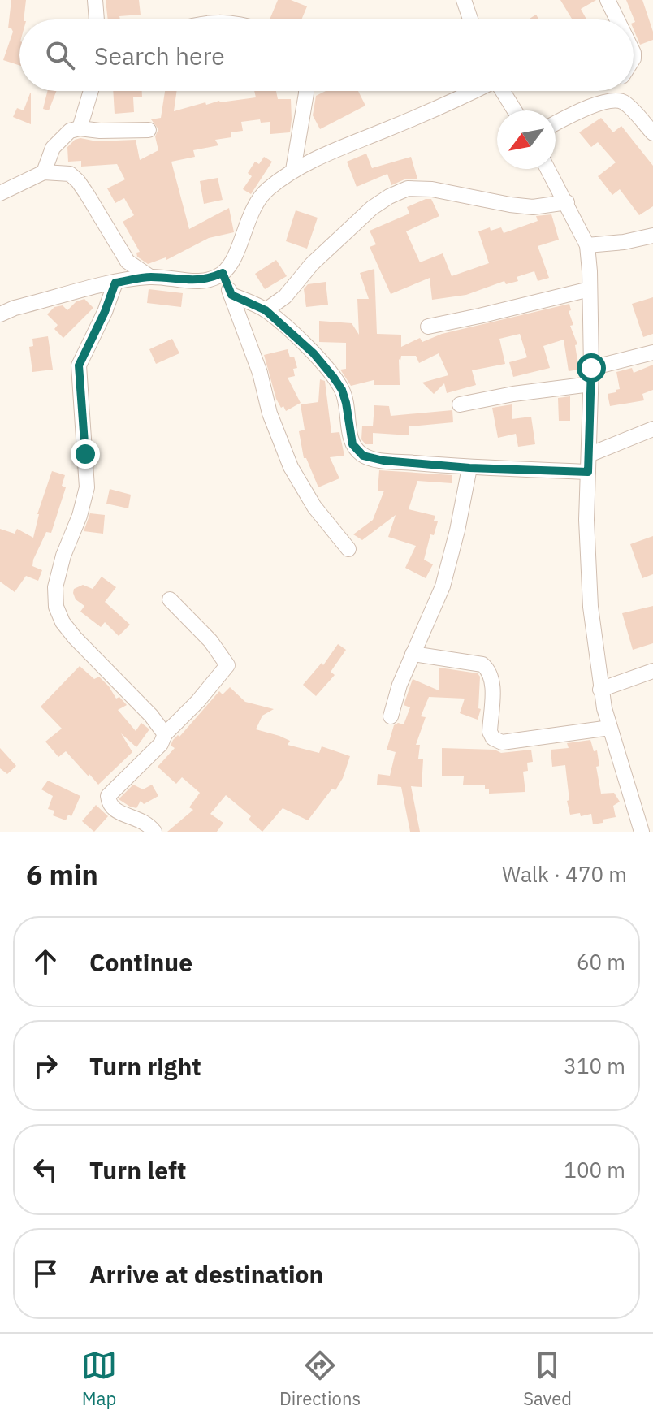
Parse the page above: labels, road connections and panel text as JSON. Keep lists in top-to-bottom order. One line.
{"north":"bottom left","page":{"search":"Search here","heading":["6 min","Walk · 470 m"],"list":[["Continue","60 m"],["Turn right","310 m"],["Turn left","100 m"],"Arrive at destination"],"nav":["Map","Directions","Saved"]}}
